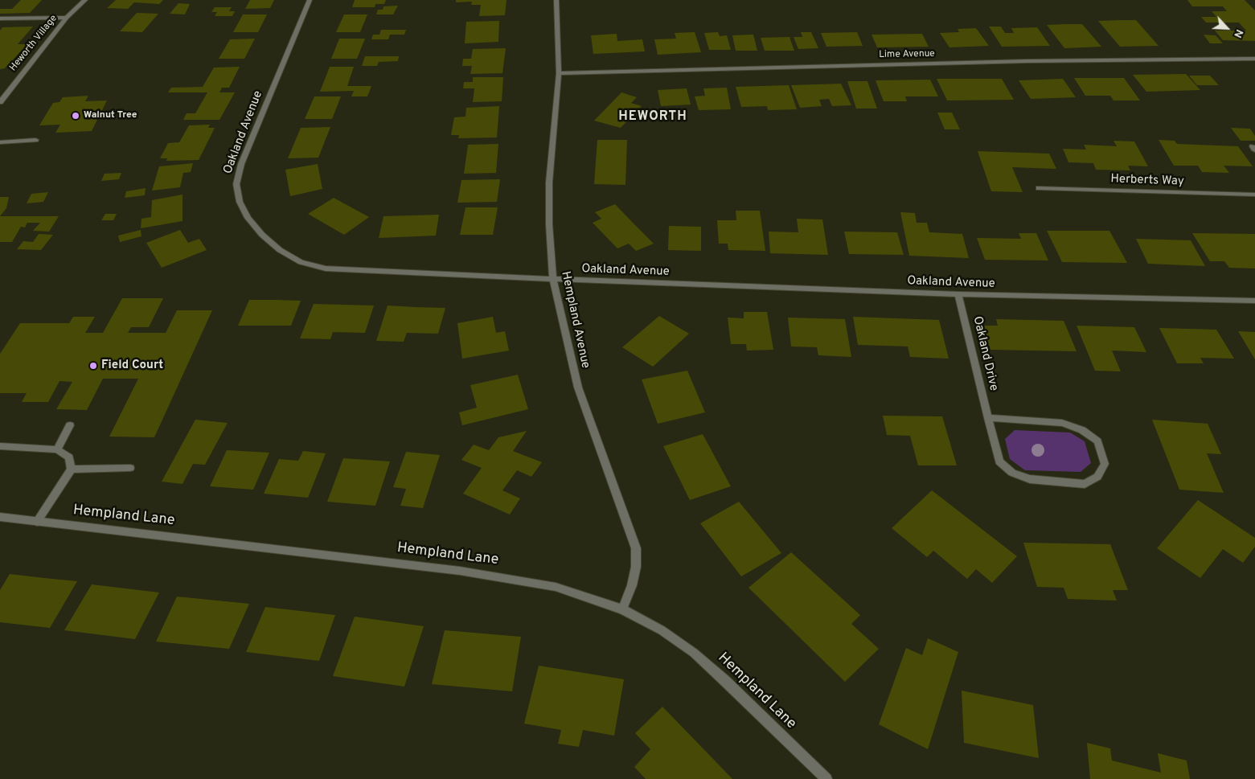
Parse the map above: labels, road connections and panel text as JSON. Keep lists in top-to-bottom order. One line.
{"streets":{"street":["Heworth Village","Lime Avenue","Oakland Avenue","Herberts Way","Hempland Avenue","Oakland Drive","Hempland Lane"]},"crossings":[["Lime Avenue","Hempland Avenue"],["Oakland Avenue","Hempland Avenue"],["Oakland Avenue","Oakland Drive"],["Hempland Avenue","Hempland Lane"]],"districts":["HEWORTH"],"places":["Walnut Tree","Field Court"],"north":"bottom right"}
